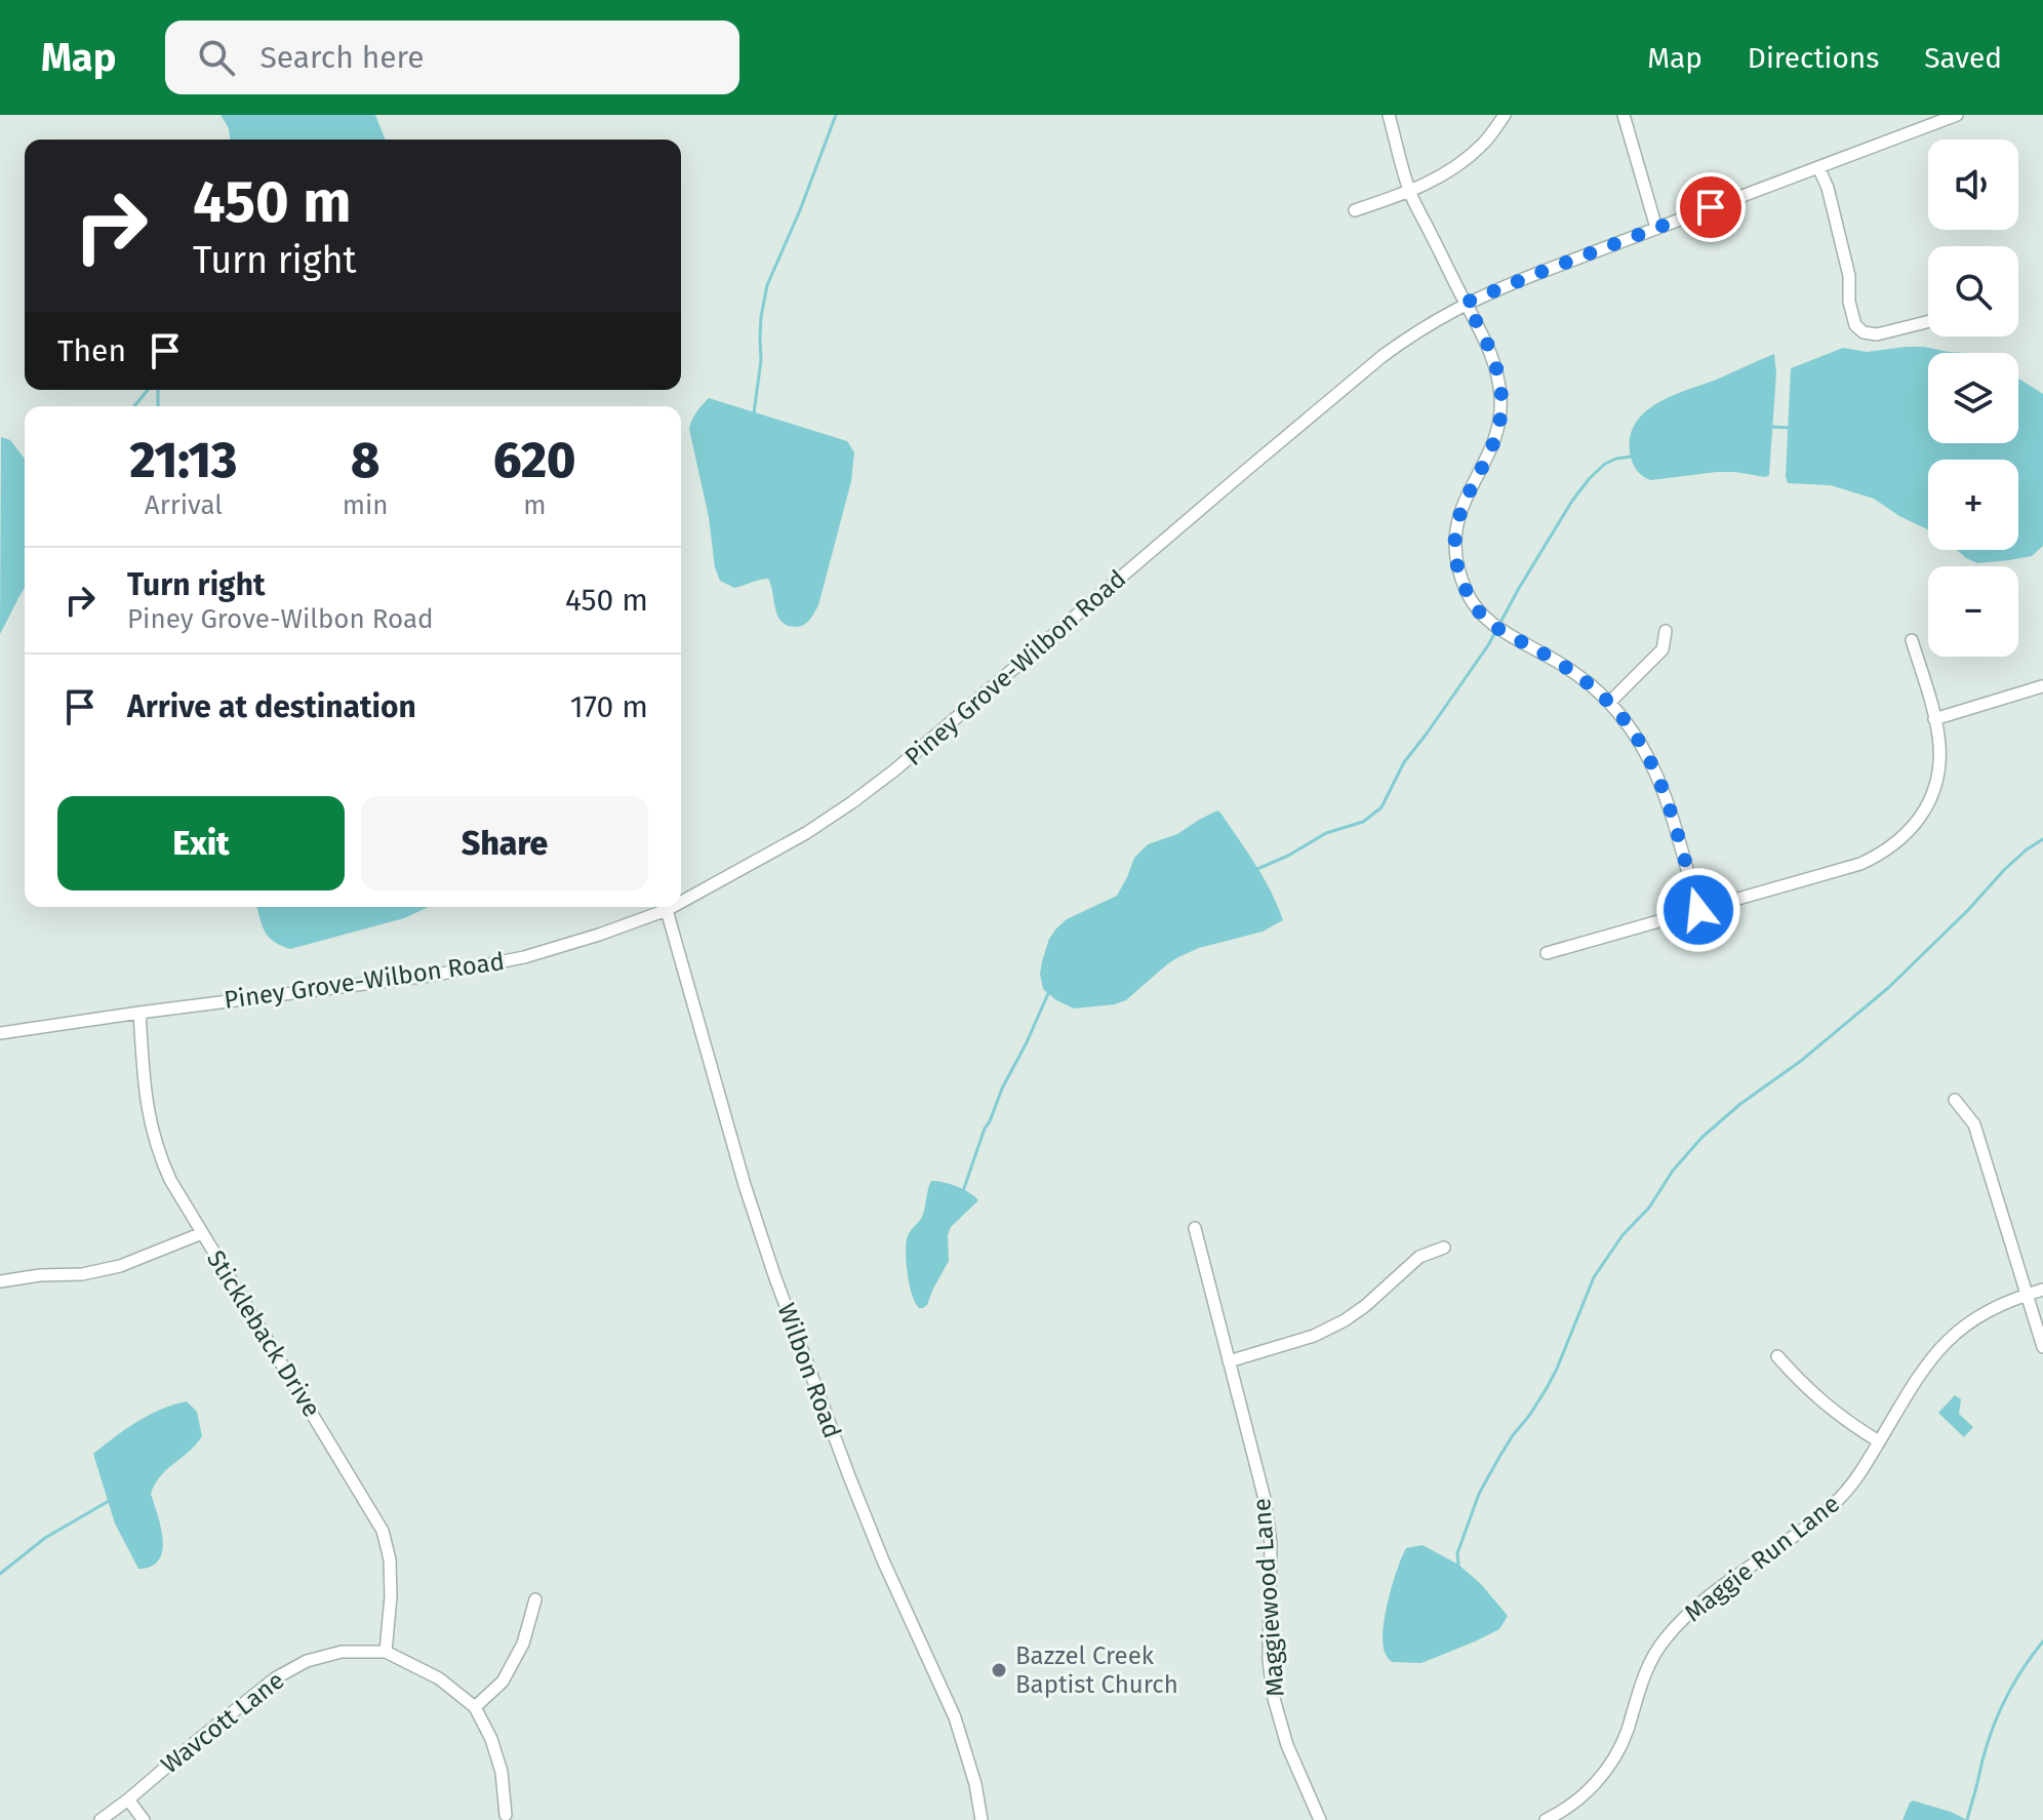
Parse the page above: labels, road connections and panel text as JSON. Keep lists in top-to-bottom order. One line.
{"streets":{"street":["Piney Grove-Wilbon Road","Stickleback Drive","Wilbon Road","Maggie Run Lane","Maggiewood Lane","Wavcott Lane"]},"crossings":[["Piney Grove-Wilbon Road","Stickleback Drive"],["Piney Grove-Wilbon Road","Wilbon Road"],["Stickleback Drive","Wavcott Lane"]],"places":["Bazzel Creek Baptist Church"],"page":{"header":"Map","search":"Search here","nav":["Map","Directions","Saved"],"map_buttons":["+","−"],"turn":["450 m","Turn right"],"then":"Then","eta":["21:13","Arrival","8","min","620","m"],"list":[{"name":"Turn right","note":"Piney Grove-Wilbon Road","value":"450 m"},{"name":"Arrive at destination","value":"170 m"}],"buttons":["Exit","Share"]}}
